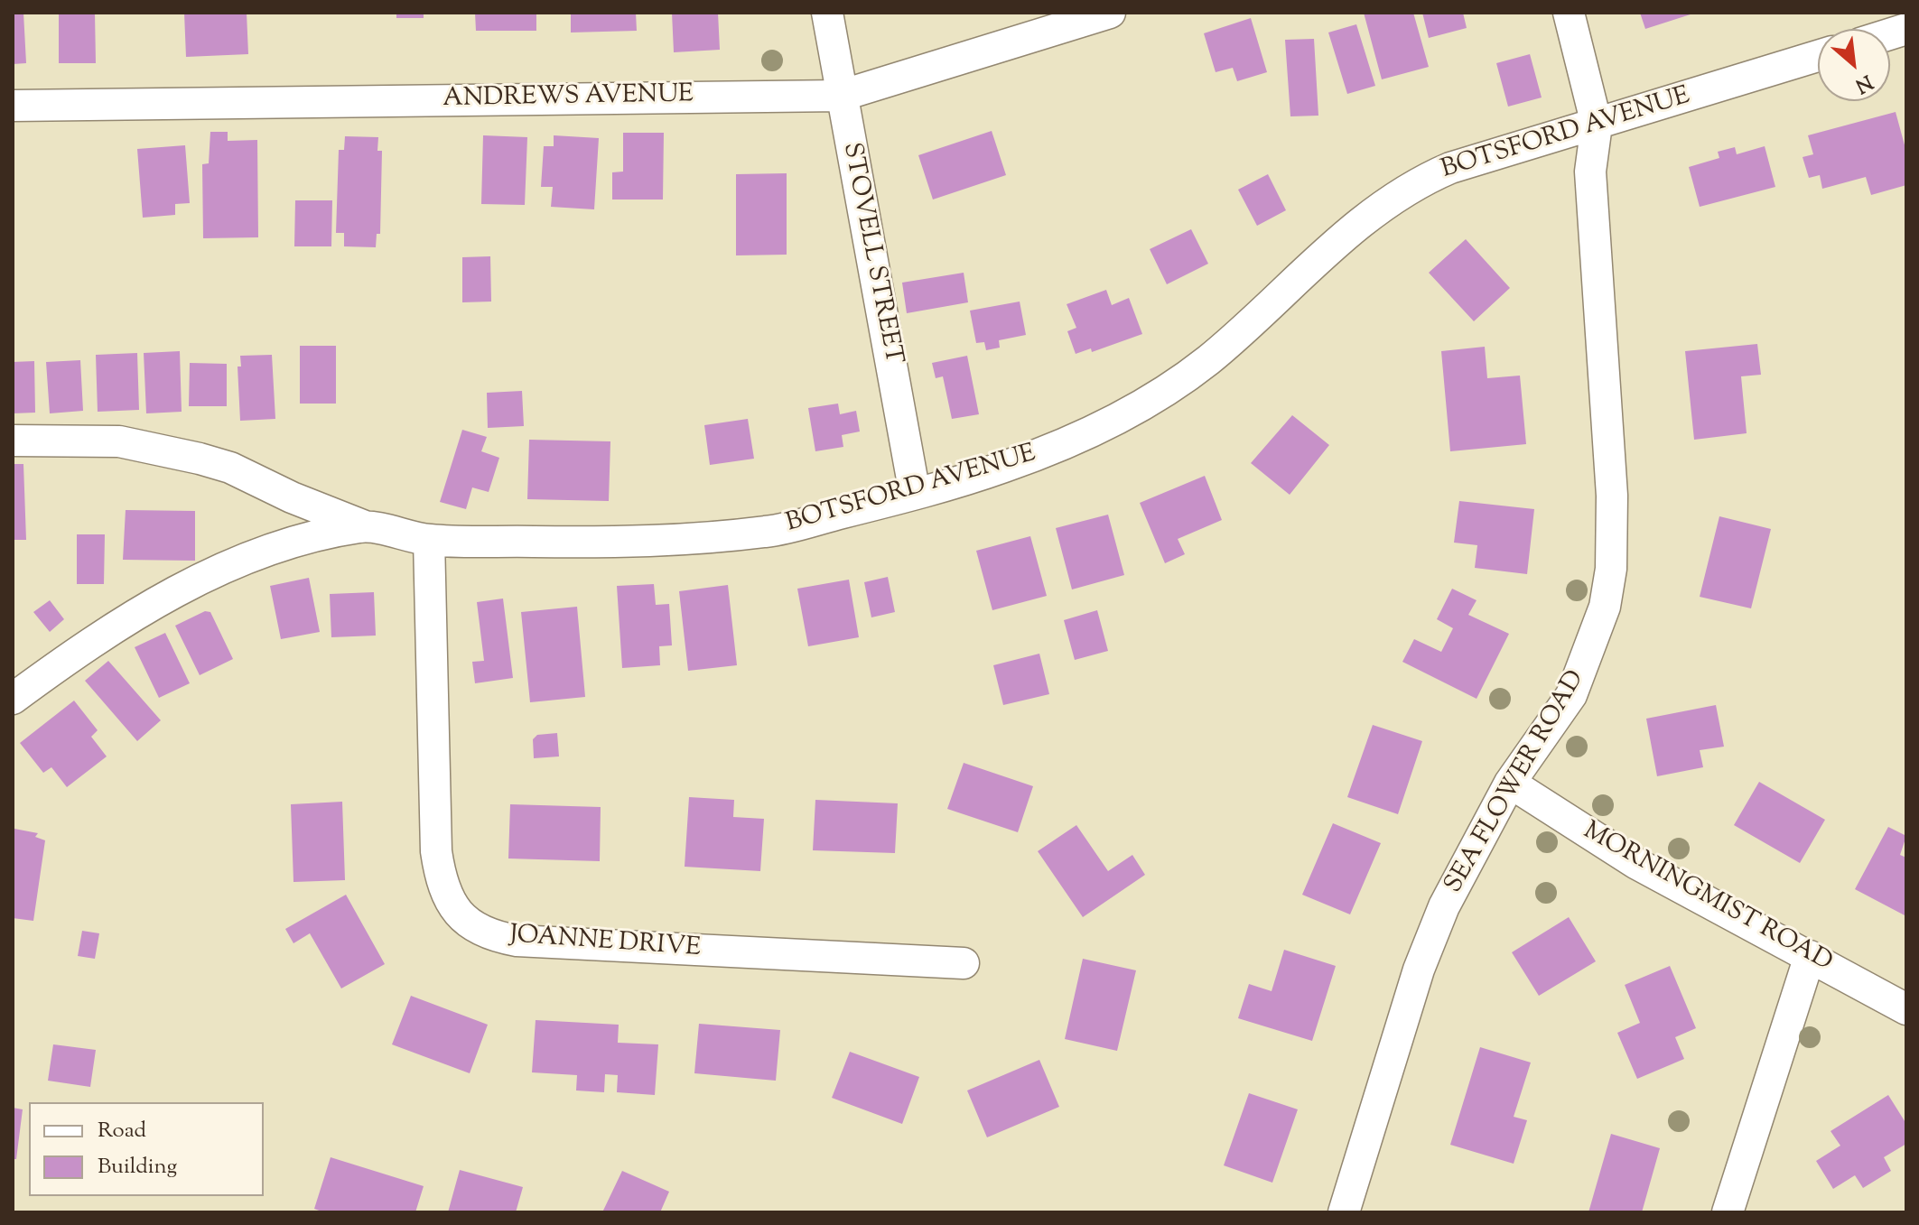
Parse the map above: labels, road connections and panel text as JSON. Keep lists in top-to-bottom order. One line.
{"streets":{"street":["ANDREWS AVENUE","BOTSFORD AVENUE","STOVELL STREET","SEA FLOWER ROAD","MORNINGMIST ROAD","JOANNE DRIVE"]},"crossings":[["ANDREWS AVENUE","STOVELL STREET"],["BOTSFORD AVENUE","STOVELL STREET"],["BOTSFORD AVENUE","SEA FLOWER ROAD"],["BOTSFORD AVENUE","JOANNE DRIVE"],["SEA FLOWER ROAD","MORNINGMIST ROAD"]],"legend":["Road","Building"],"north":"bottom right"}
